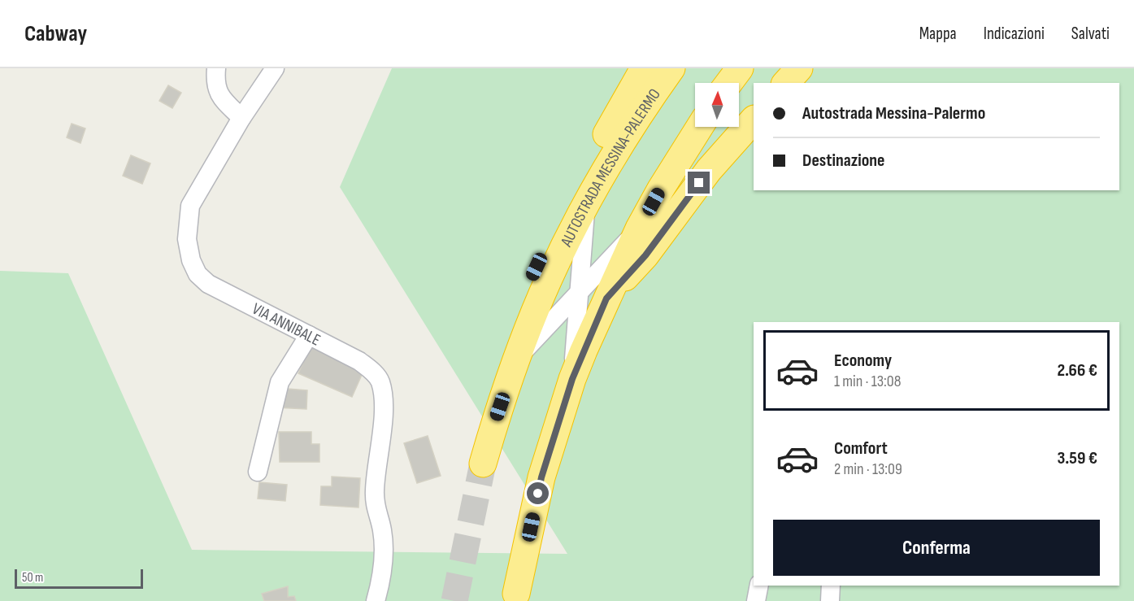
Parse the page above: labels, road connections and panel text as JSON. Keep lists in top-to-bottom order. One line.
{"streets":{"highway":["AUTOSTRADA MESSINA-PALERMO"],"street":["VIA ANNIBALE"]},"scale_bar":"50 m","north":"top","page":{"header":"Cabway","nav":["Mappa","Indicazioni","Salvati"],"banner":["Autostrada Messina-Palermo","Destinazione"],"list":[{"name":"Economy","note":"1 min · 13:08","value":"2.66 €"},{"name":"Comfort","note":"2 min · 13:09","value":"3.59 €"}],"buttons":"Conferma","scale":"50 m"}}
